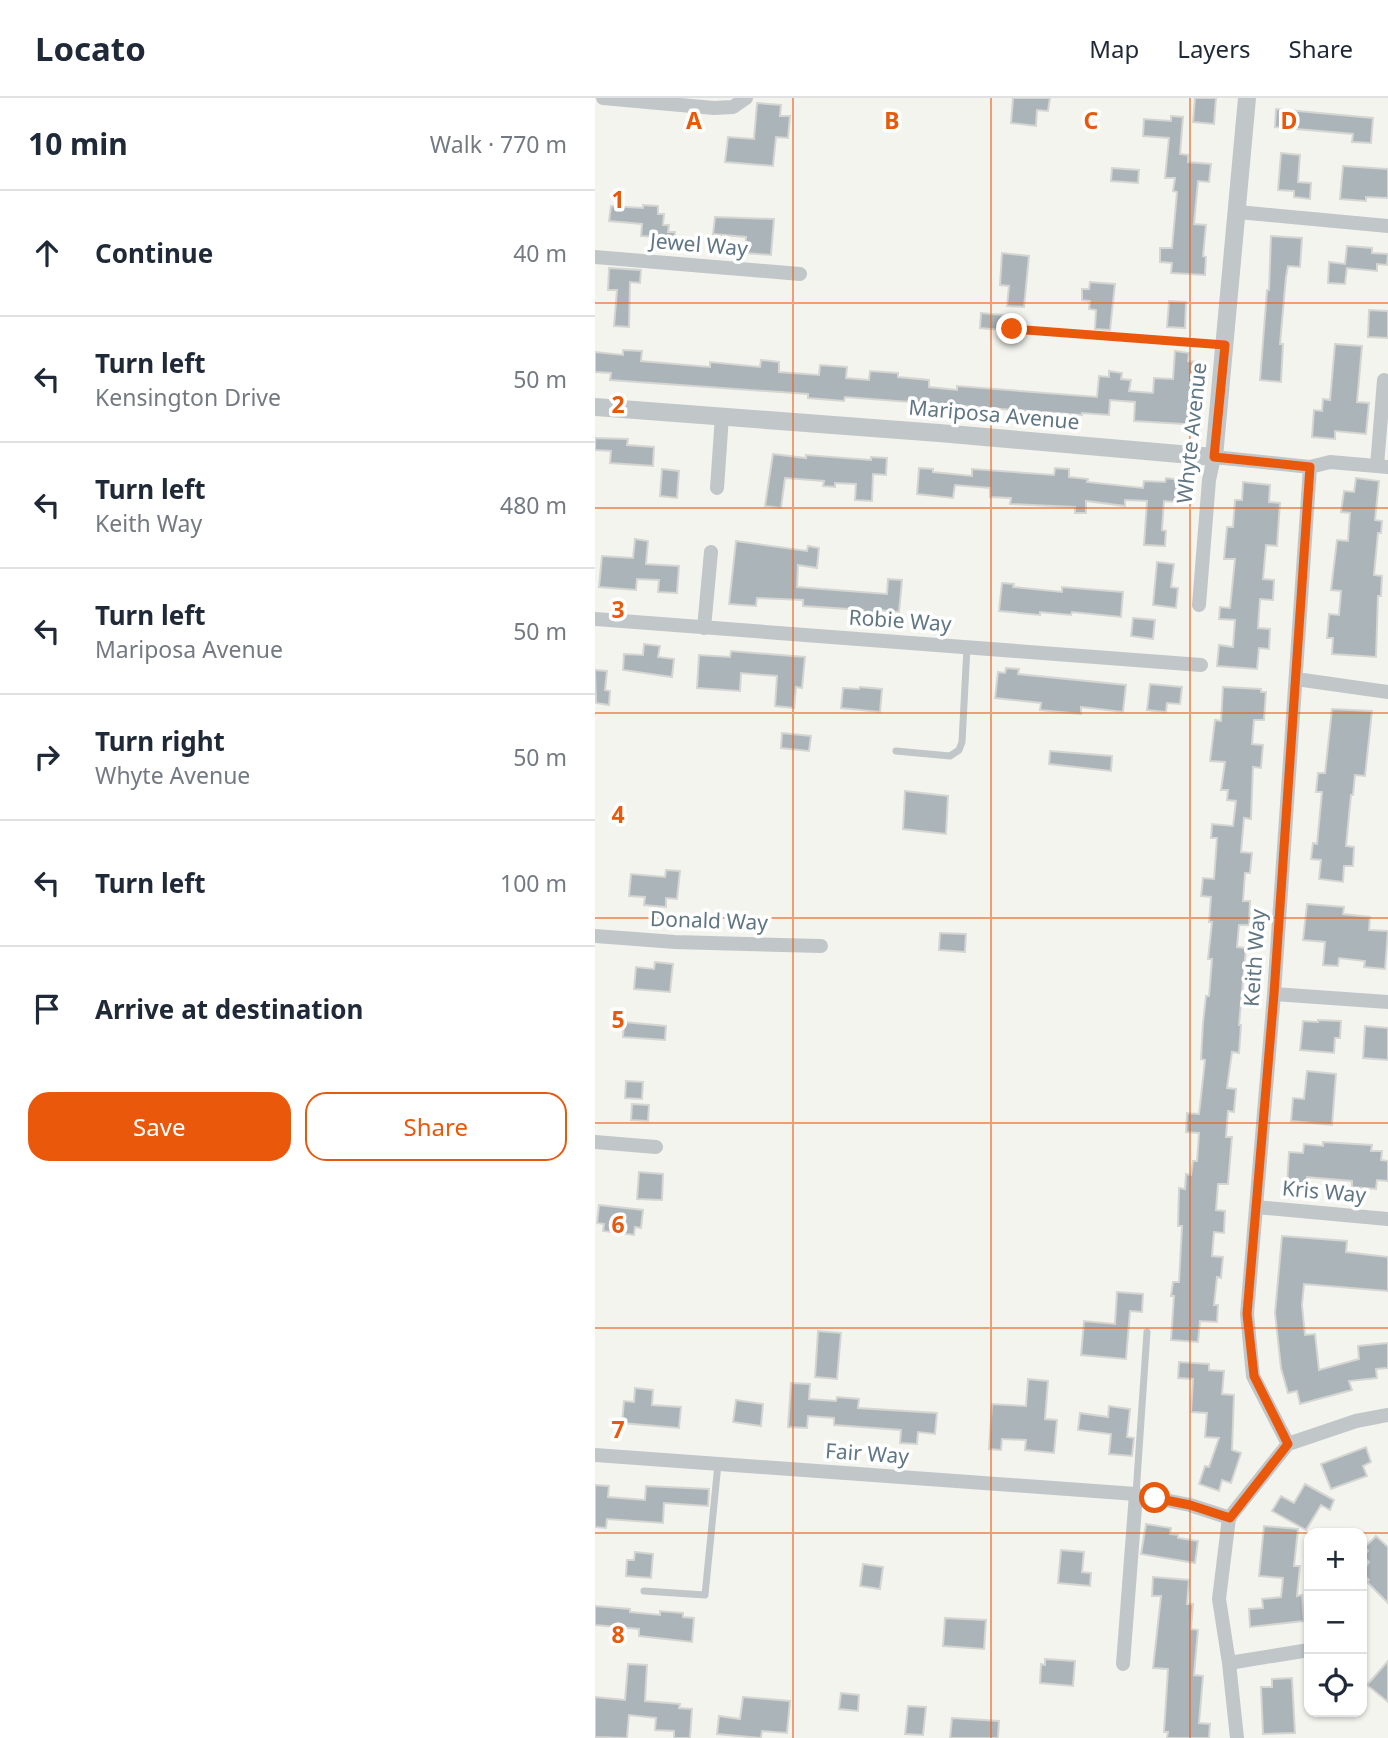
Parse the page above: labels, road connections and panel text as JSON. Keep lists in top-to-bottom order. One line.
{"streets":{"street":["Jewel Way","Mariposa Avenue","Whyte Avenue","Robie Way","Donald Way","Keith Way","Kris Way","Fair Way"]},"crossings":[["Mariposa Avenue","Whyte Avenue"],["Mariposa Avenue","Keith Way"],["Keith Way","Kris Way"]],"page":{"header":"Locato","nav":["Map","Layers","Share"],"heading":["10 min","Walk · 770 m"],"list":[["Continue","40 m"],["Turn left","Kensington Drive","50 m"],["Turn left","Keith Way","480 m"],["Turn left","Mariposa Avenue","50 m"],["Turn right","Whyte Avenue","50 m"],["Turn left","100 m"],"Arrive at destination"],"buttons":["Save","Share"],"map_buttons":["+","−"]},"grid":{"columns":["A","B","C","D"],"rows":["1","2","3","4","5","6","7","8"]}}
